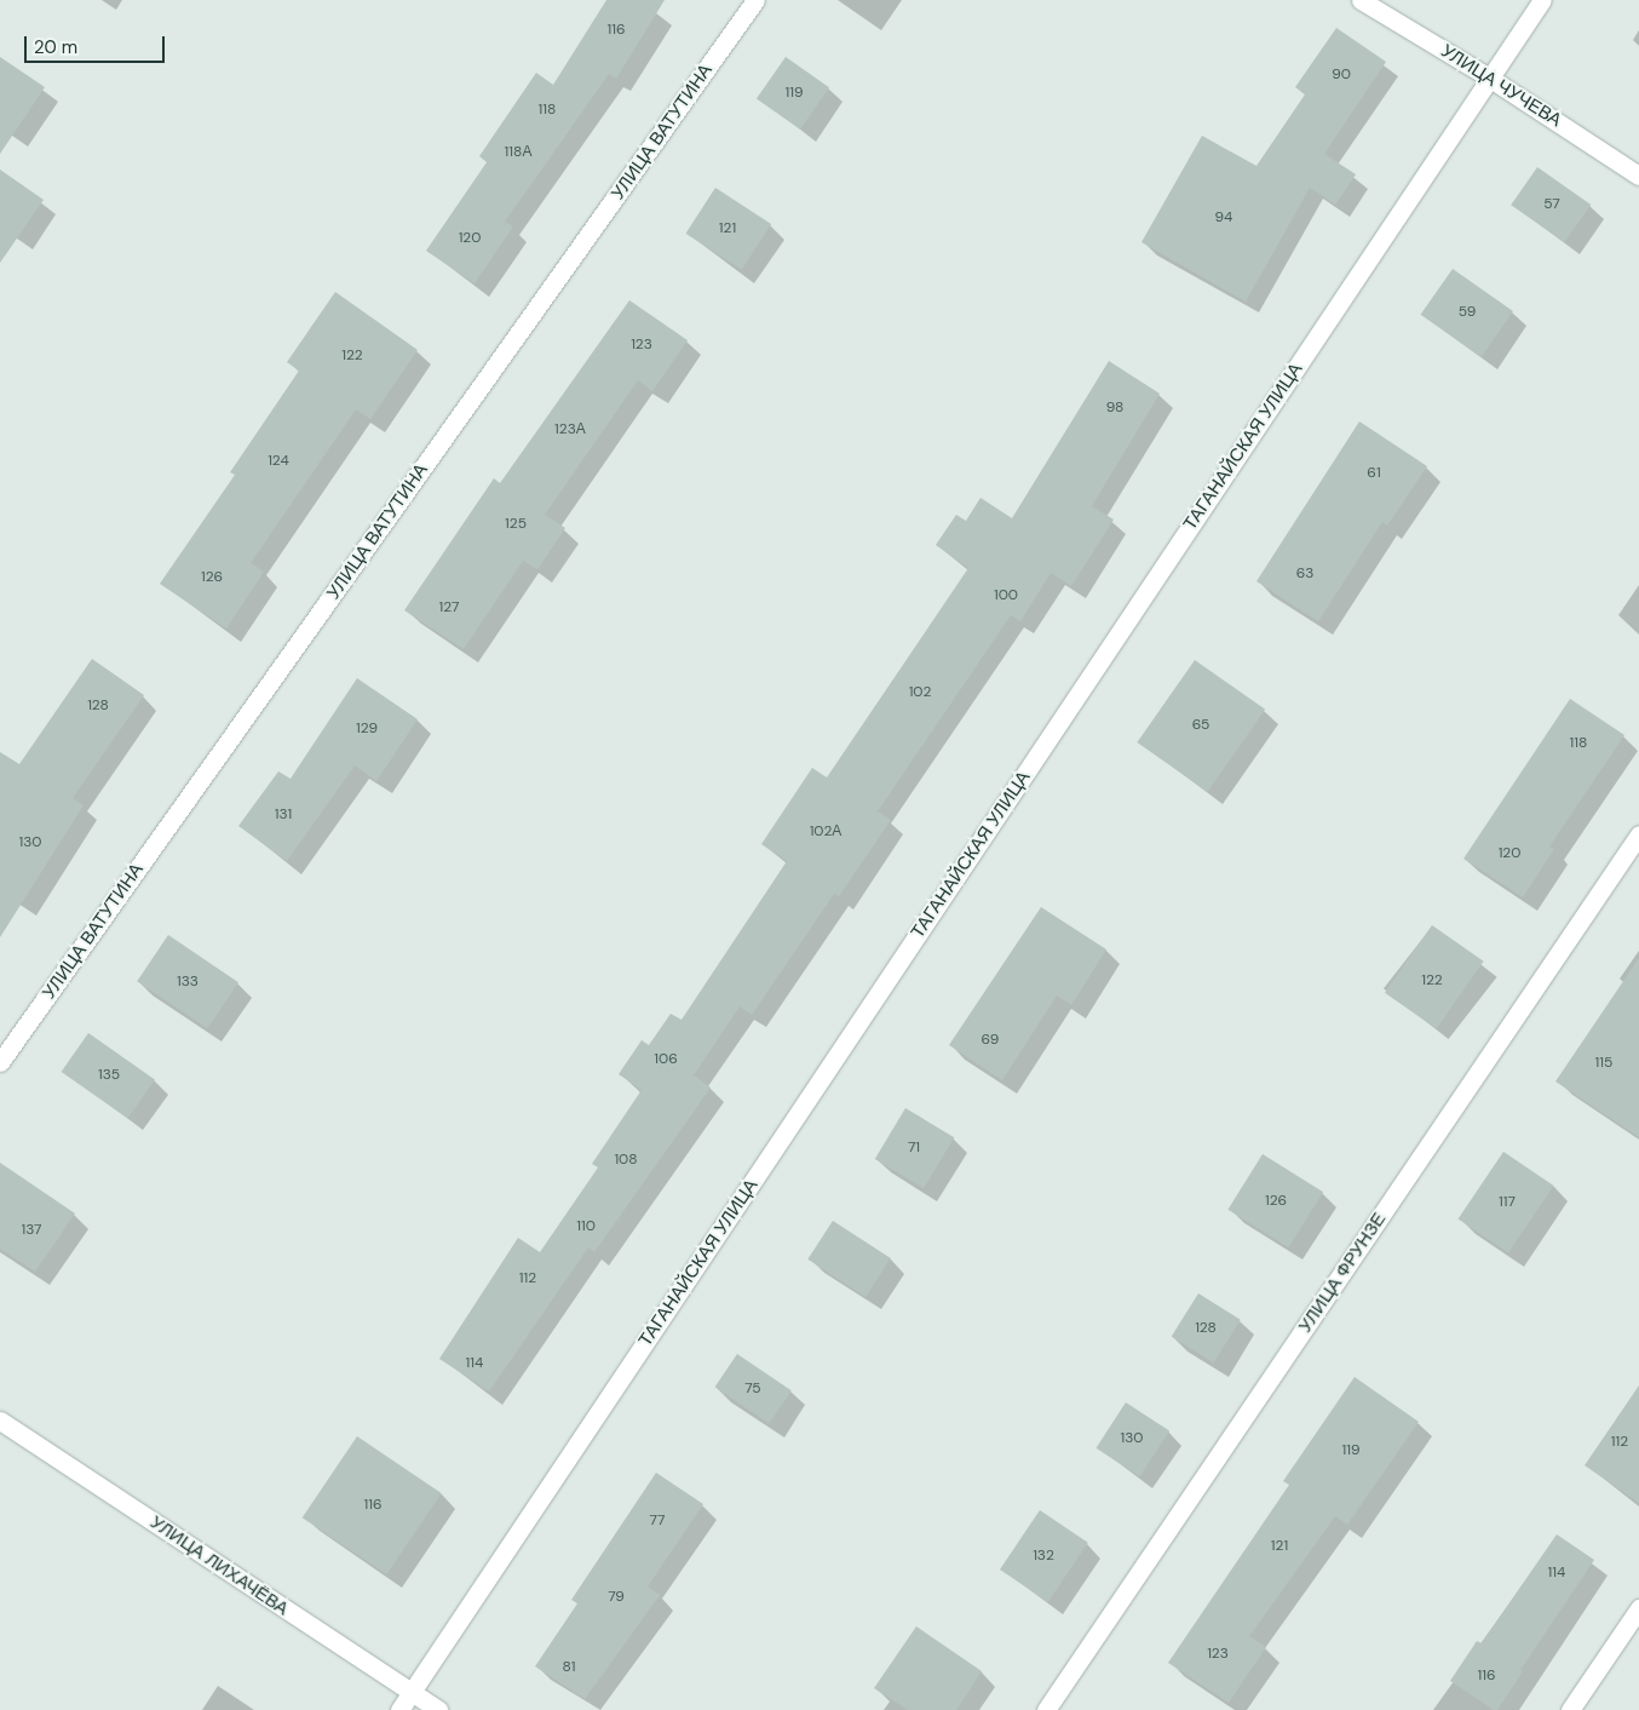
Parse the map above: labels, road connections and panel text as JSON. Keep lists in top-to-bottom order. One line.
{"streets":{"street":["УЛИЦА ЧУЧЕВА","УЛИЦА ВАТУТИНА","ТАГАНАЙСКАЯ УЛИЦА","УЛИЦА ФРУНЗЕ","УЛИЦА ЛИХАЧЁВА"]},"crossings":[["УЛИЦА ЧУЧЕВА","ТАГАНАЙСКАЯ УЛИЦА"],["ТАГАНАЙСКАЯ УЛИЦА","УЛИЦА ЛИХАЧЁВА"]],"house_numbers":["116","90","119","118","118А","57","94","121","120","59","123","122","98","123А","124","61","125","63","126","100","127","102","128","65","129","118","131","102А","130","120","122","133","69","106","115","135","71","108","126","117","110","137","112","128","114","75","130","112","119","116","77","121","132","114","79","123","81","116"],"scale_bar":"20 m"}
